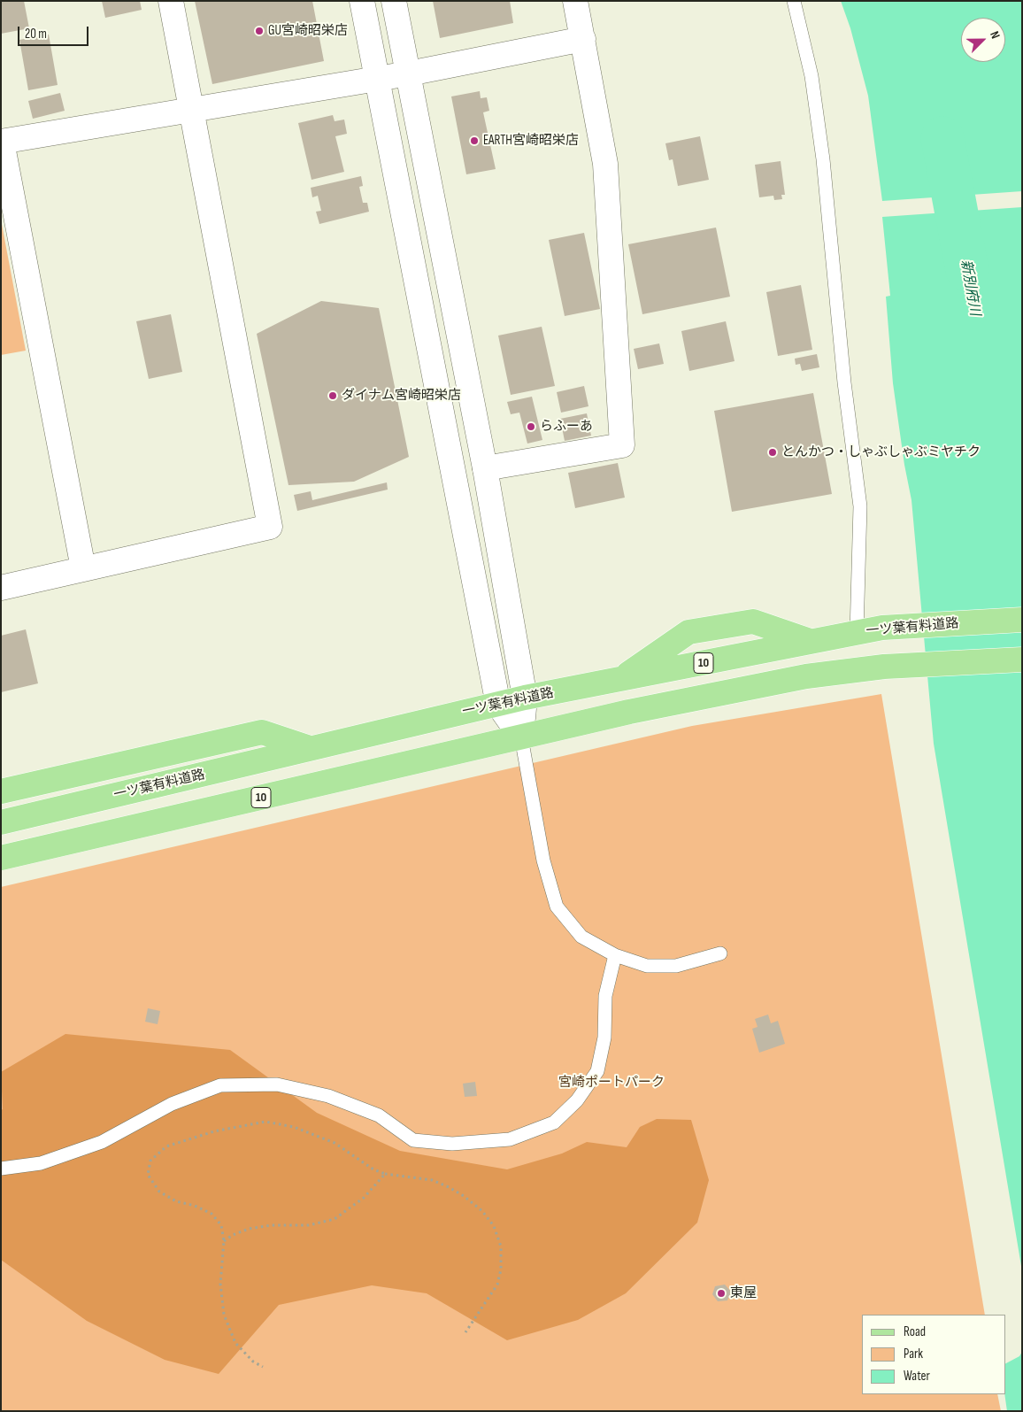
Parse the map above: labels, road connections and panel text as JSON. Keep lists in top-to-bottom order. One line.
{"streets":{"main road":["一ツ葉有料道路","10"]},"water":["新別府川"],"parks":["宮崎ポートパーク"],"places":["GU宮崎昭栄店","EARTH宮崎昭栄店","ダイナム宮崎昭栄店","らふーあ","とんかつ・しゃぶしゃぶミヤチク","東屋"],"legend":["Road","Park","Water"],"scale_bar":"20 m","north":"top right"}
